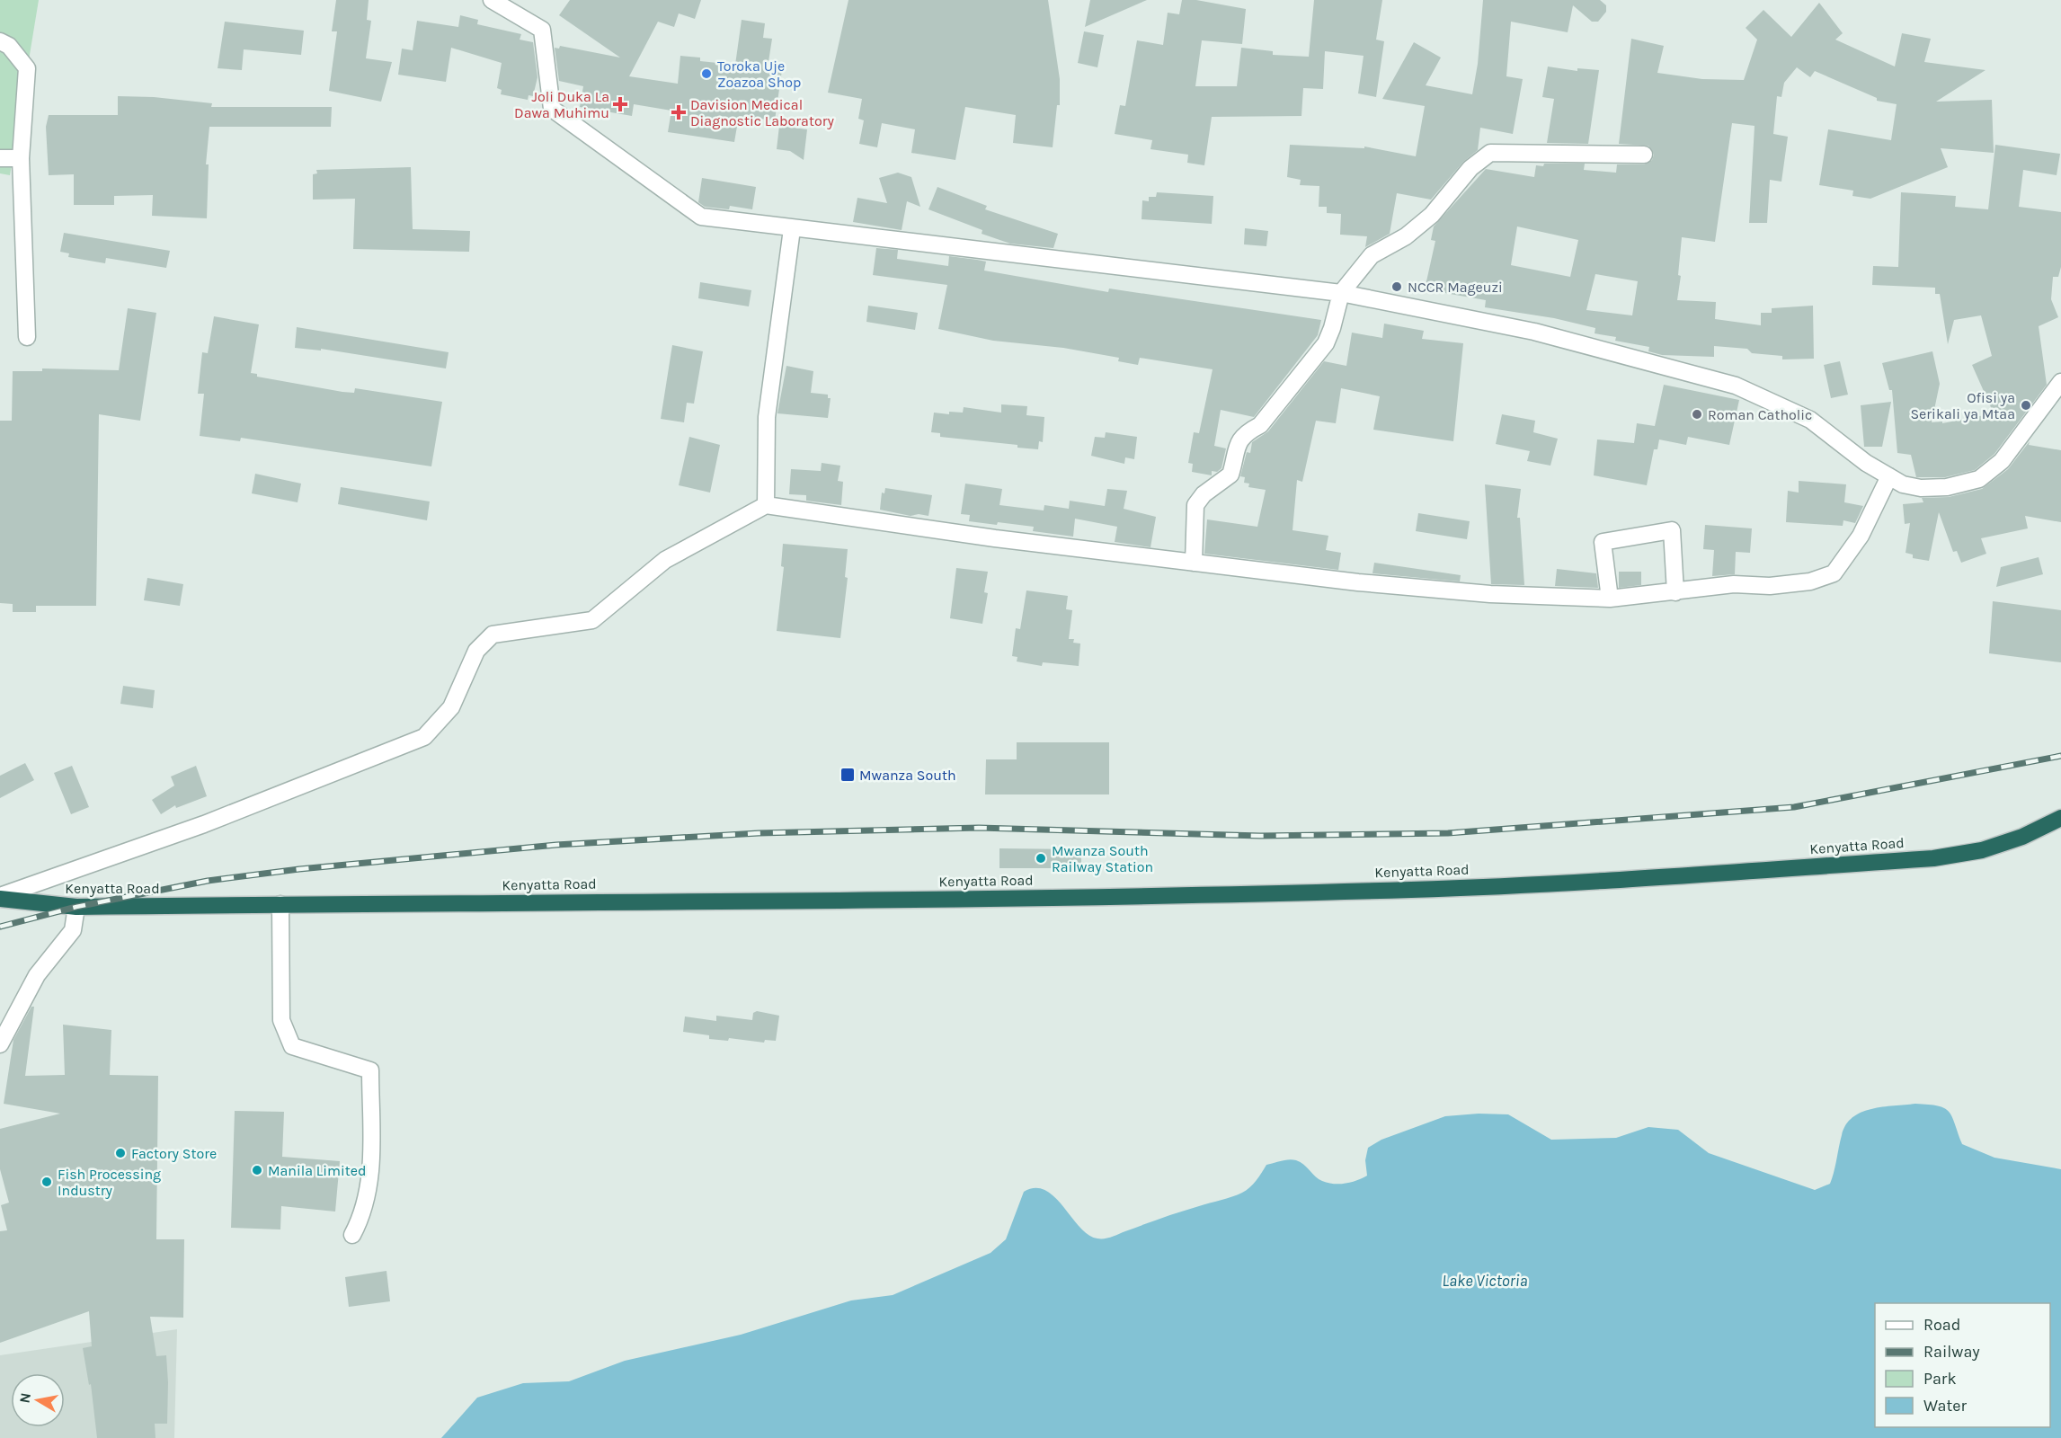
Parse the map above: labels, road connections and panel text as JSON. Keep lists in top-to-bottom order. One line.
{"streets":{"highway":["Kenyatta Road"]},"water":["Lake Victoria"],"places":{"other":["Toroka Uje Zoazoa Shop","NCCR Mageuzi","Ofisi ya Serikali ya Mtaa","Roman Catholic","Mwanza South Railway Station","Factory Store","Manila Limited","Fish Processing Industry"],"health":["Joli Duka La Dawa Muhimu","Davision Medical Diagnostic Laboratory"],"transit":["Mwanza South"]},"legend":["Road","Railway","Park","Water"],"north":"left"}
